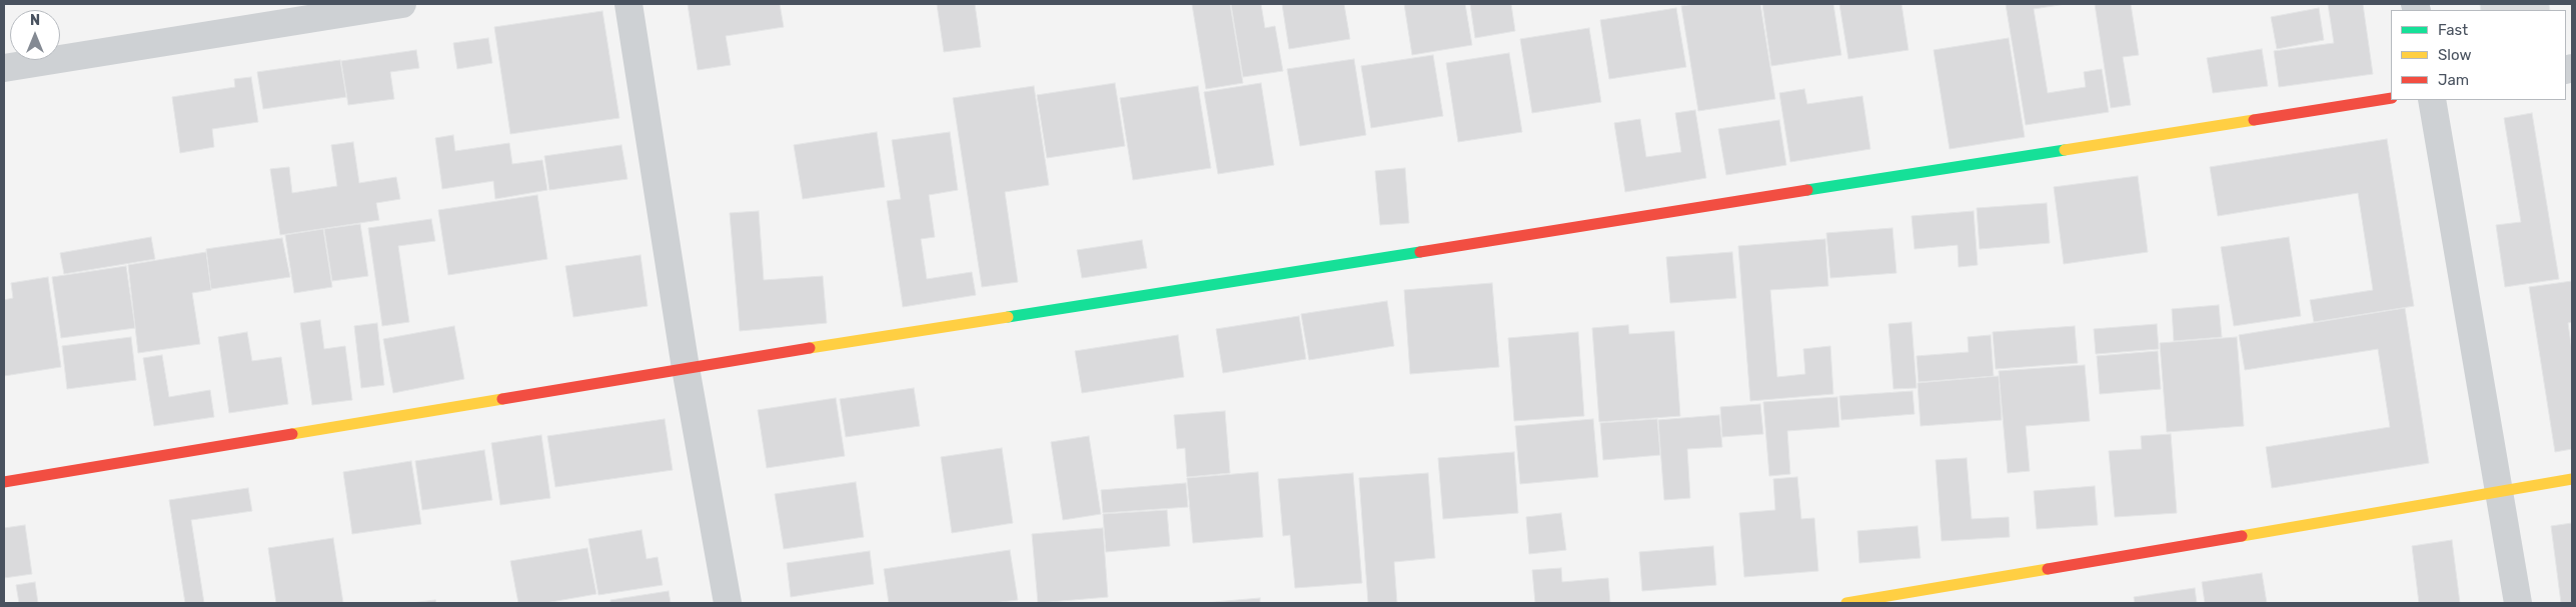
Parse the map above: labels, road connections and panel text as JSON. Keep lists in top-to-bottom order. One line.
{"legend":["Fast","Slow","Jam"],"north":"top"}
